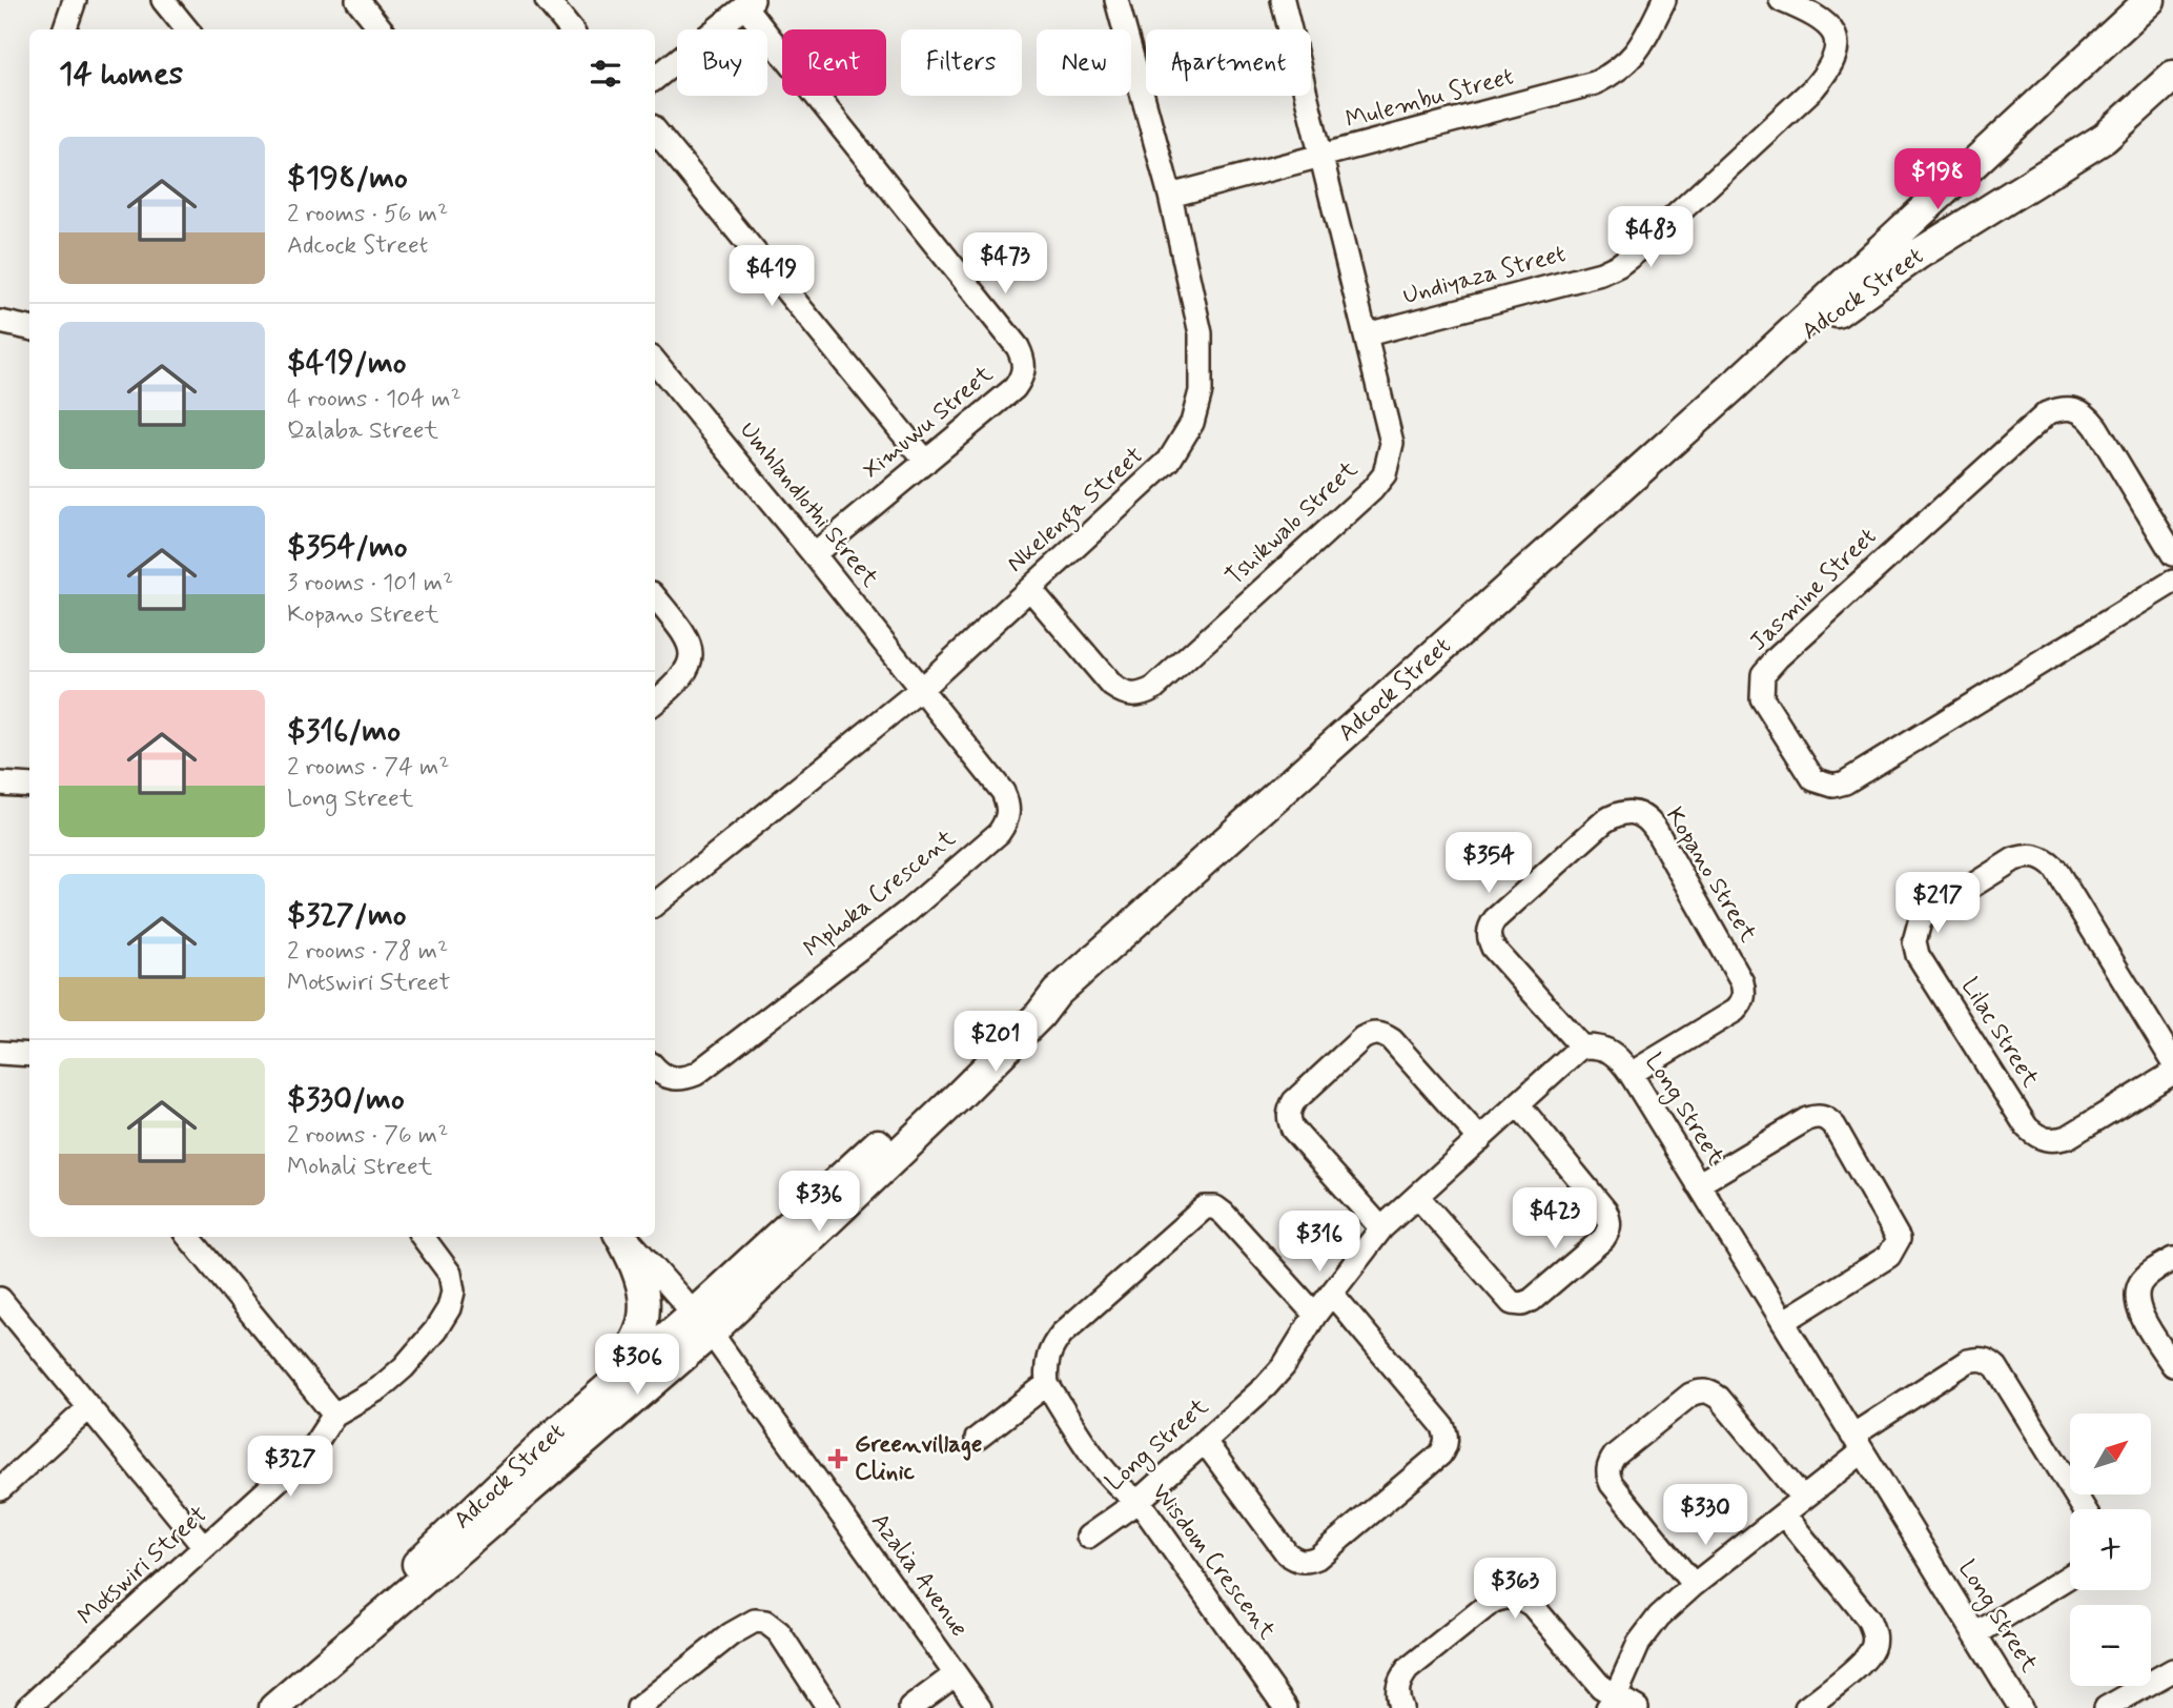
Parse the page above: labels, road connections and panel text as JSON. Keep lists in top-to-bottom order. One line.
{"streets":{"main road":["Adcock Street"],"street":["Mulembu Street","Undiyaza Street","Ximuwu Street","Umhlandlothi Street","Nkelenga Street","Tshikwalo Street","Jasmine Street","Kopano Street","Mphoka Crescent","Lilac Street","Long Street","Wisdom Crescent","Motswiri Street","Azalia Avenue"]},"crossings":[["Mulembu Street","Nkelenga Street"],["Mulembu Street","Tshikwalo Street"],["Undiyaza Street","Tshikwalo Street"],["Adcock Street","Azalia Avenue"],["Ximuwu Street","Umhlandlothi Street"],["Umhlandlothi Street","Nkelenga Street"],["Umhlandlothi Street","Mphoka Crescent"],["Nkelenga Street","Tshikwalo Street"],["Nkelenga Street","Mphoka Crescent"],["Kopano Street","Long Street"],["Long Street","Wisdom Crescent"]],"places":{"health":["Greenvillage Clinic"]},"north":"top right","page":{"chip":["Buy","Rent","Filters","New","Apartment"],"heading":"14 homes","list":[{"name":"$198/mo","note":"2 rooms · 56 m² · Adcock Street"},{"name":"$419/mo","note":"4 rooms · 104 m² · Qalaba Street"},{"name":"$354/mo","note":"3 rooms · 101 m² · Kopano Street"},{"name":"$316/mo","note":"2 rooms · 74 m² · Long Street"},{"name":"$327/mo","note":"2 rooms · 78 m² · Motswiri Street"},{"name":"$330/mo","note":"2 rooms · 76 m² · Mohali Street"}],"price":["$198","$483","$473","$419","$354","$217","$201","$336","$423","$316","$306","$327","$330","$363"],"map_buttons":["+","−"]}}
